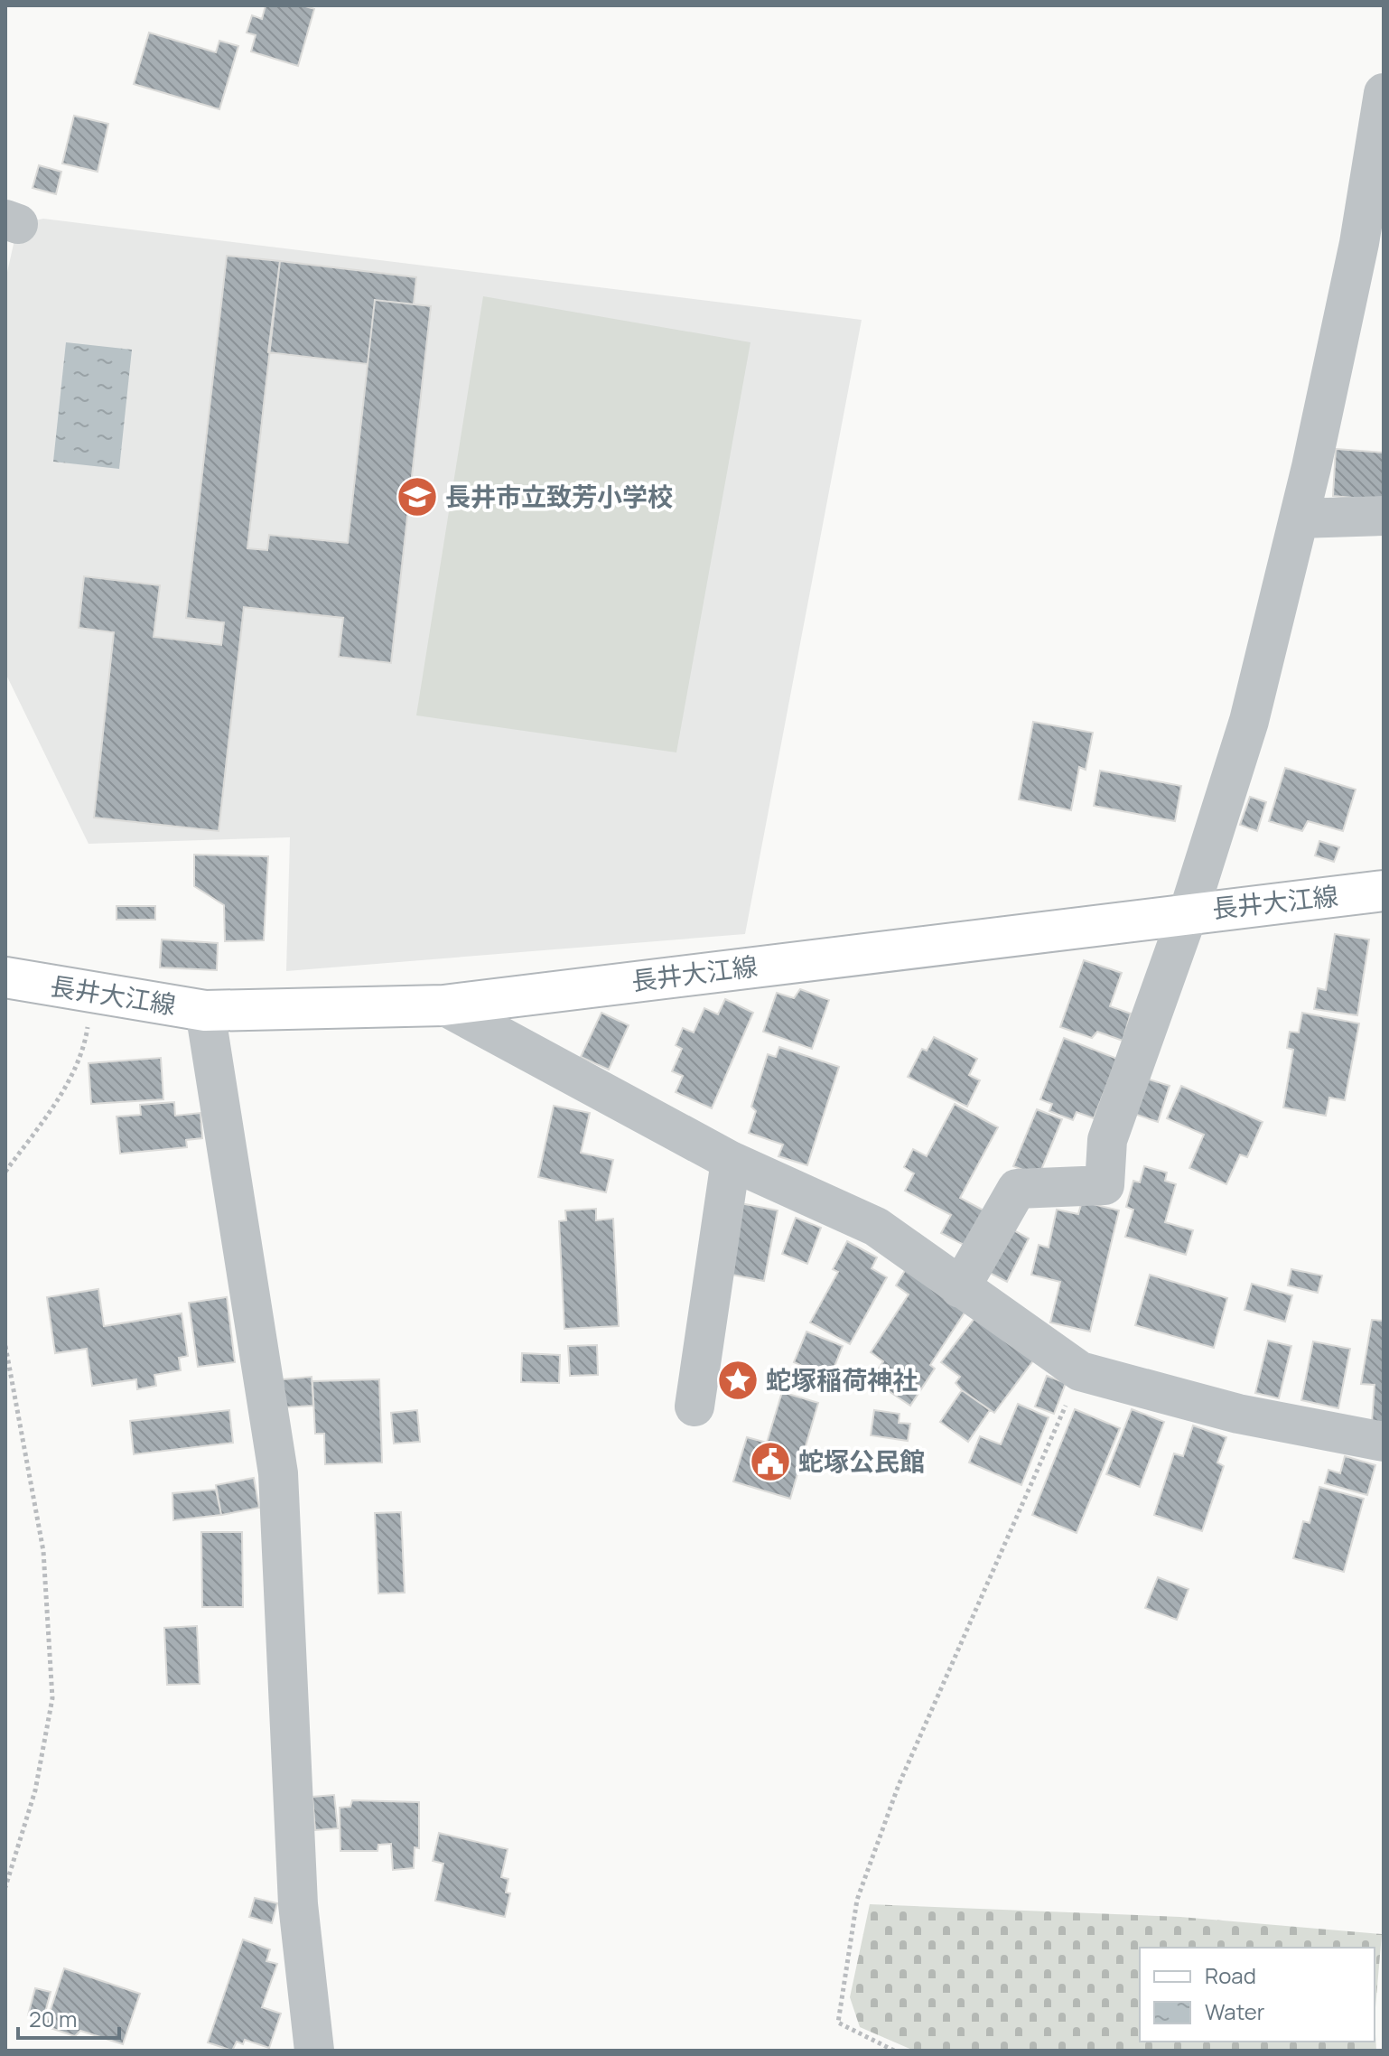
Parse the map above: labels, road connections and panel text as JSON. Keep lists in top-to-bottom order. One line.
{"streets":{"main road":["長井大江線"]},"places":{"school or university":["長井市立致芳小学校"],"place":["蛇塚稲荷神社"],"public building":["蛇塚公民館"]},"legend":["Road","Water"],"scale_bar":"20 m"}
